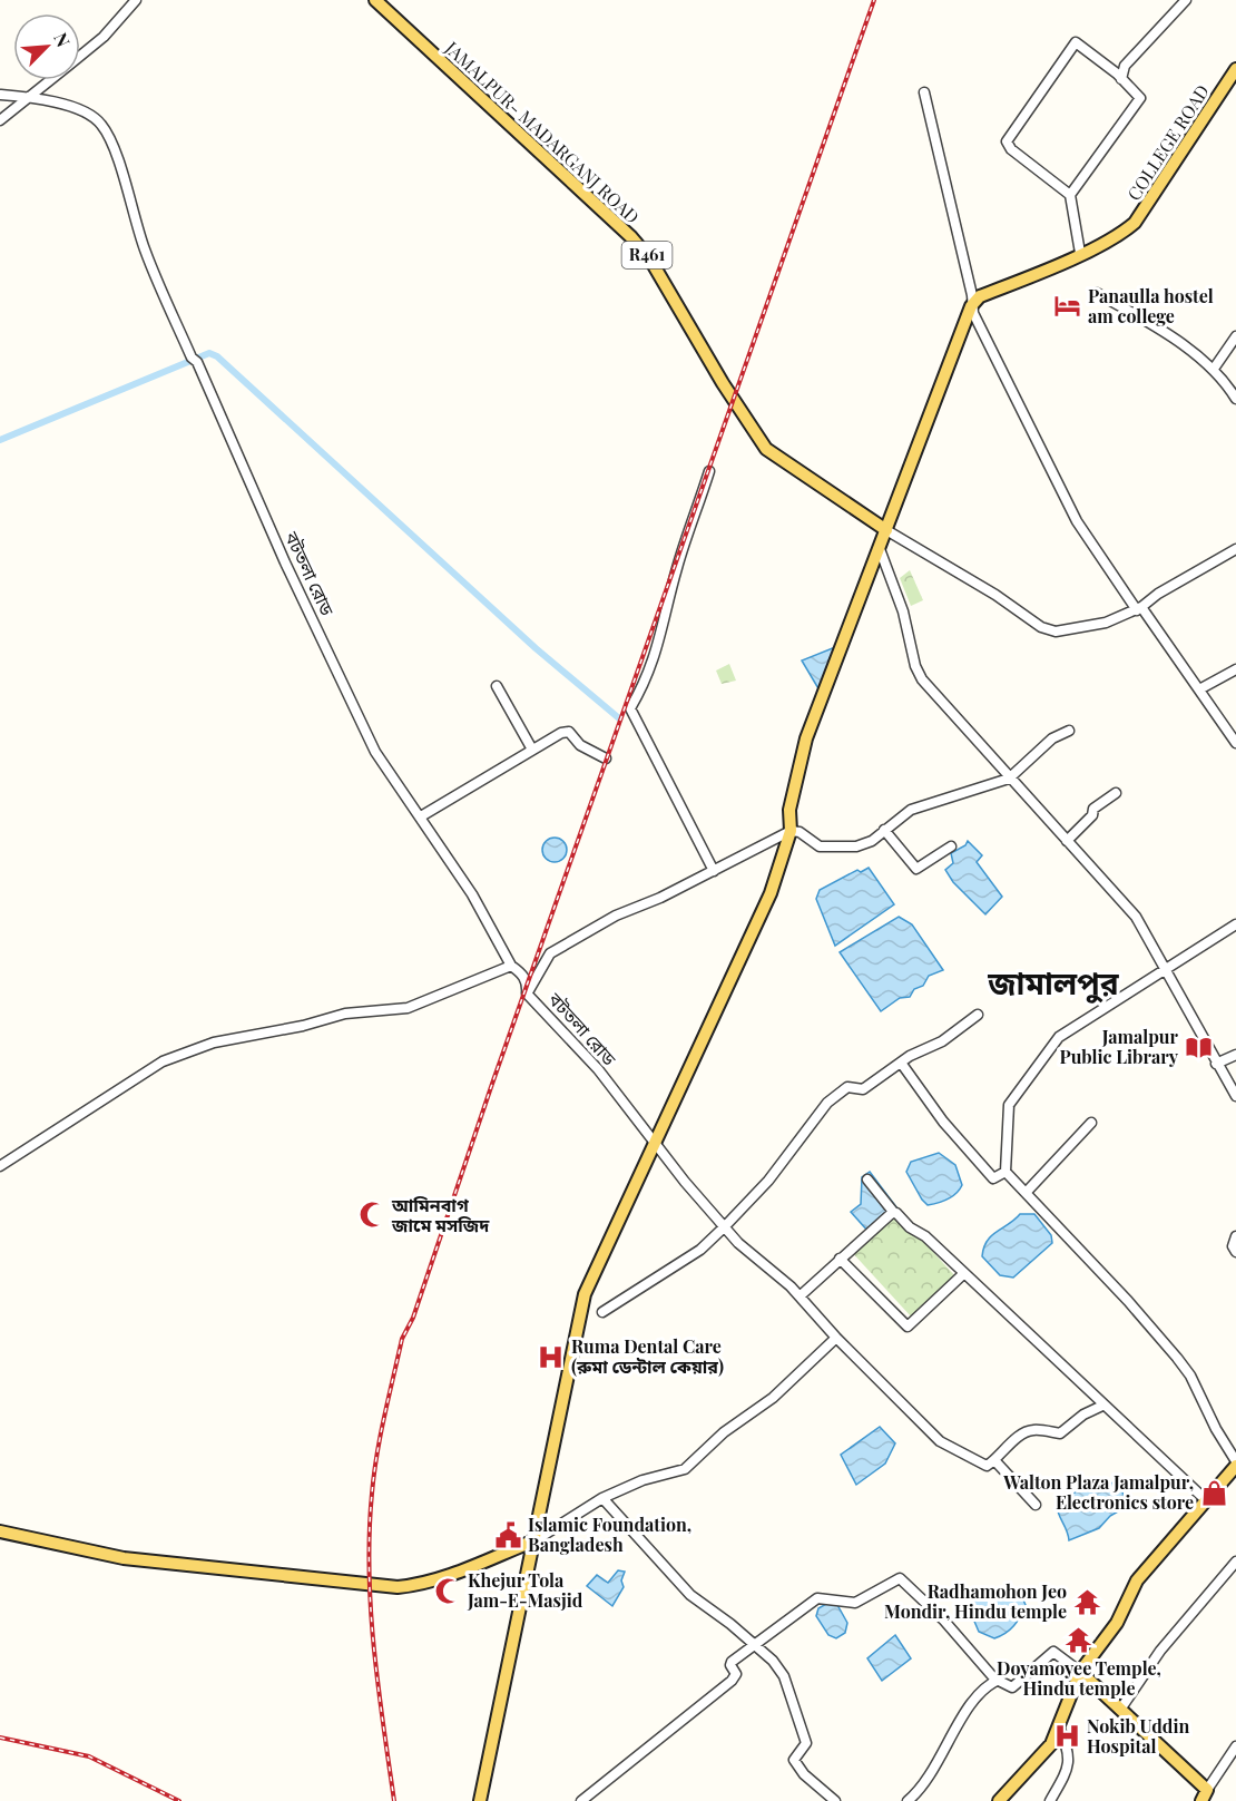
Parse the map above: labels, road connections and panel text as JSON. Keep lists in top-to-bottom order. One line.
{"streets":{"main road":["JAMALPUR- MADARGANJ ROAD","COLLEGE ROAD","R461"],"street":["বটতলা রোড"]},"districts":["জামালপুর"],"places":{"hotel":["Panaulla hostel am college"],"library":["Jamalpur Public Library"],"mosque":["আমিনবাগ জামে মসজিদ","Khejur Tola Jam-E-Masjid"],"hospital":["Ruma Dental Care (রুমা ডেন্টাল কেয়ার)","Nokib Uddin Hospital"],"shop":["Walton Plaza Jamalpur, Electronics store"],"public building":["Islamic Foundation, Bangladesh"],"temple":["Radhamohon Jeo Mondir, Hindu temple","Doyamoyee Temple, Hindu temple"]},"north":"top right"}
